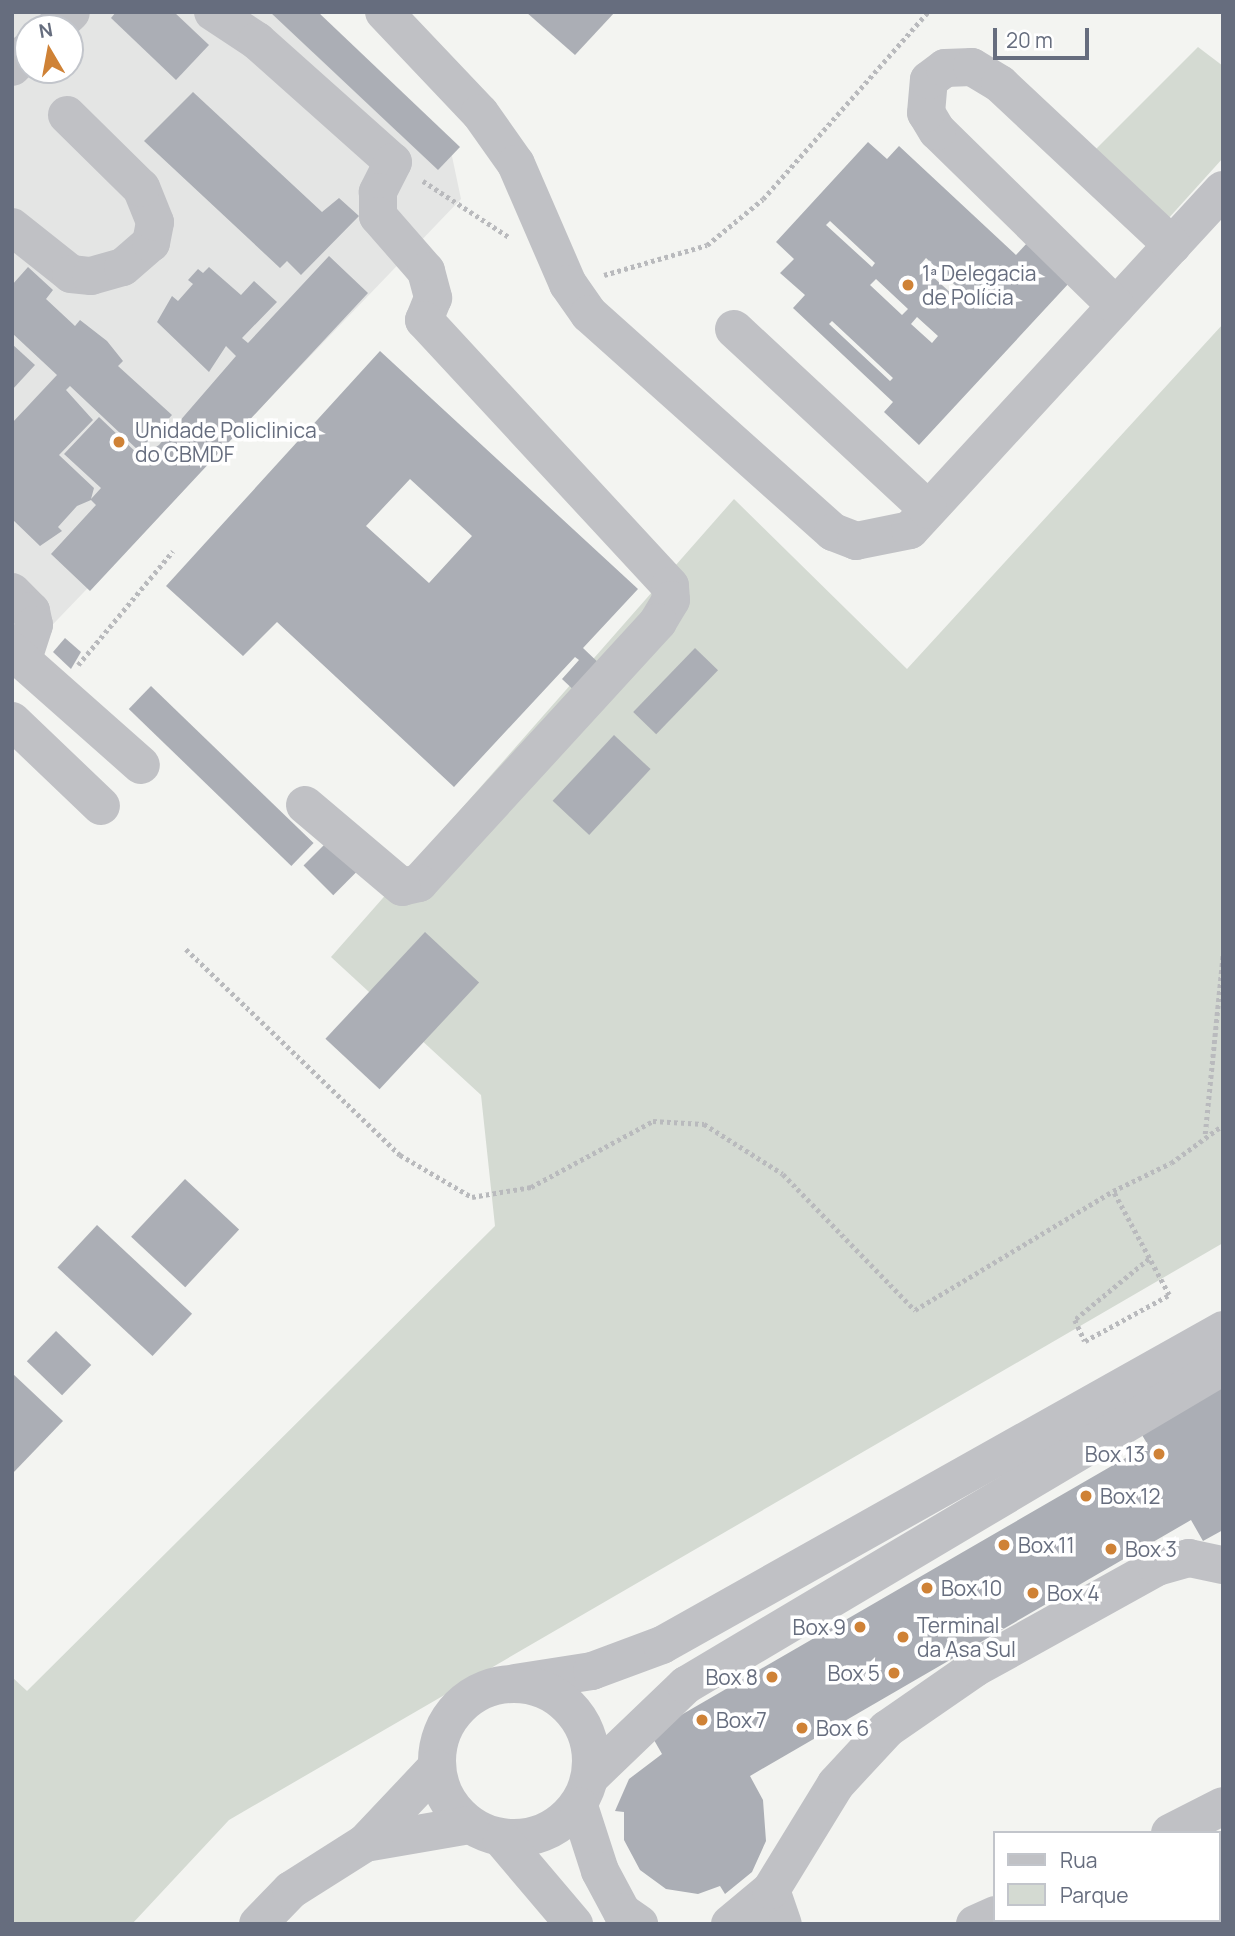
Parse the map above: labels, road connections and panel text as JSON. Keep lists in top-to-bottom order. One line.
{"places":["1ª Delegacia de Polícia","Unidade Policlinica do CBMDF","Box 13","Box 12","Box 11","Box 3","Box 10","Box 4","Box 9","Terminal da Asa Sul","Box 5","Box 8","Box 7","Box 6"],"legend":["Rua","Parque"],"scale_bar":"20 m","north":"top"}
